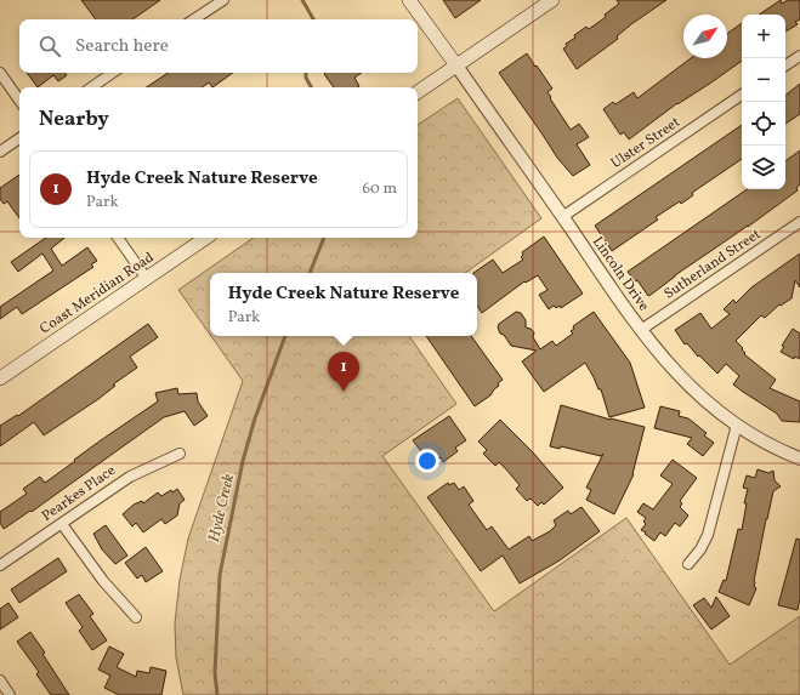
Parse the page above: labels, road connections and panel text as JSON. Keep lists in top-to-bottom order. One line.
{"streets":{"main road":["Coast Meridian Road"],"street":["Ulster Street","Sutherland Street","Lincoln Drive","Pearkes Place"]},"crossings":[["Ulster Street","Lincoln Drive"],["Sutherland Street","Lincoln Drive"]],"water":["Hyde Creek"],"north":"top right","page":{"map_buttons":["+","−"],"search":"Search here","heading":"Nearby","list":[{"mark":"1","name":"Hyde Creek Nature Reserve","note":"Park","value":"60 m"}],"popup":["Hyde Creek Nature Reserve","Park"],"pins":"1"}}
